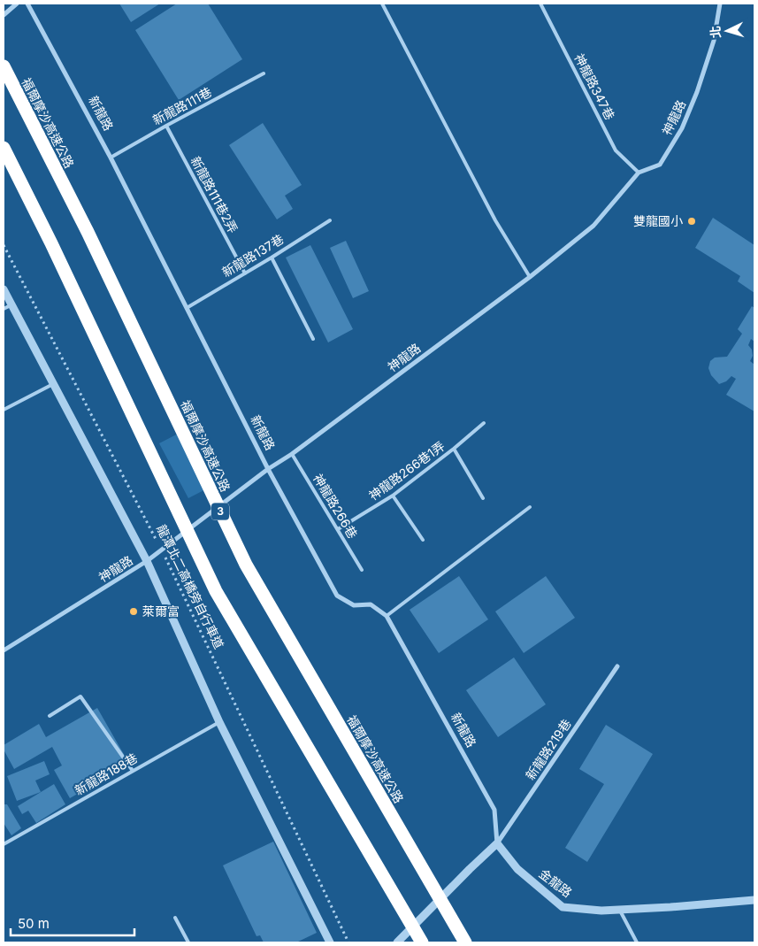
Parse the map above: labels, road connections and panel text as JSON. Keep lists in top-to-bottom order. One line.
{"streets":{"highway":["福爾摩沙高速公路","3"],"street":["新龍路","神龍路","新龍路219巷","金龍路"],"lane":["神龍路347巷","新龍路111巷","新龍路111巷2弄","新龍路137巷","神龍路266巷1弄","神龍路266巷","新龍路188巷"],"path":["龍潭北二高橋旁自行車道"]},"crossings":[["神龍路347巷","神龍路"],["新龍路111巷","新龍路"],["新龍路111巷","新龍路111巷2弄"],["新龍路","神龍路"],["新龍路","新龍路137巷"],["新龍路","新龍路219巷"],["新龍路","金龍路"],["神龍路","神龍路266巷"],["神龍路","龍潭北二高橋旁自行車道"],["新龍路111巷2弄","新龍路137巷"],["神龍路266巷1弄","神龍路266巷"],["新龍路219巷","金龍路"]],"places":["雙龍國小","萊爾富"],"scale_bar":"50 m","north":"left"}
